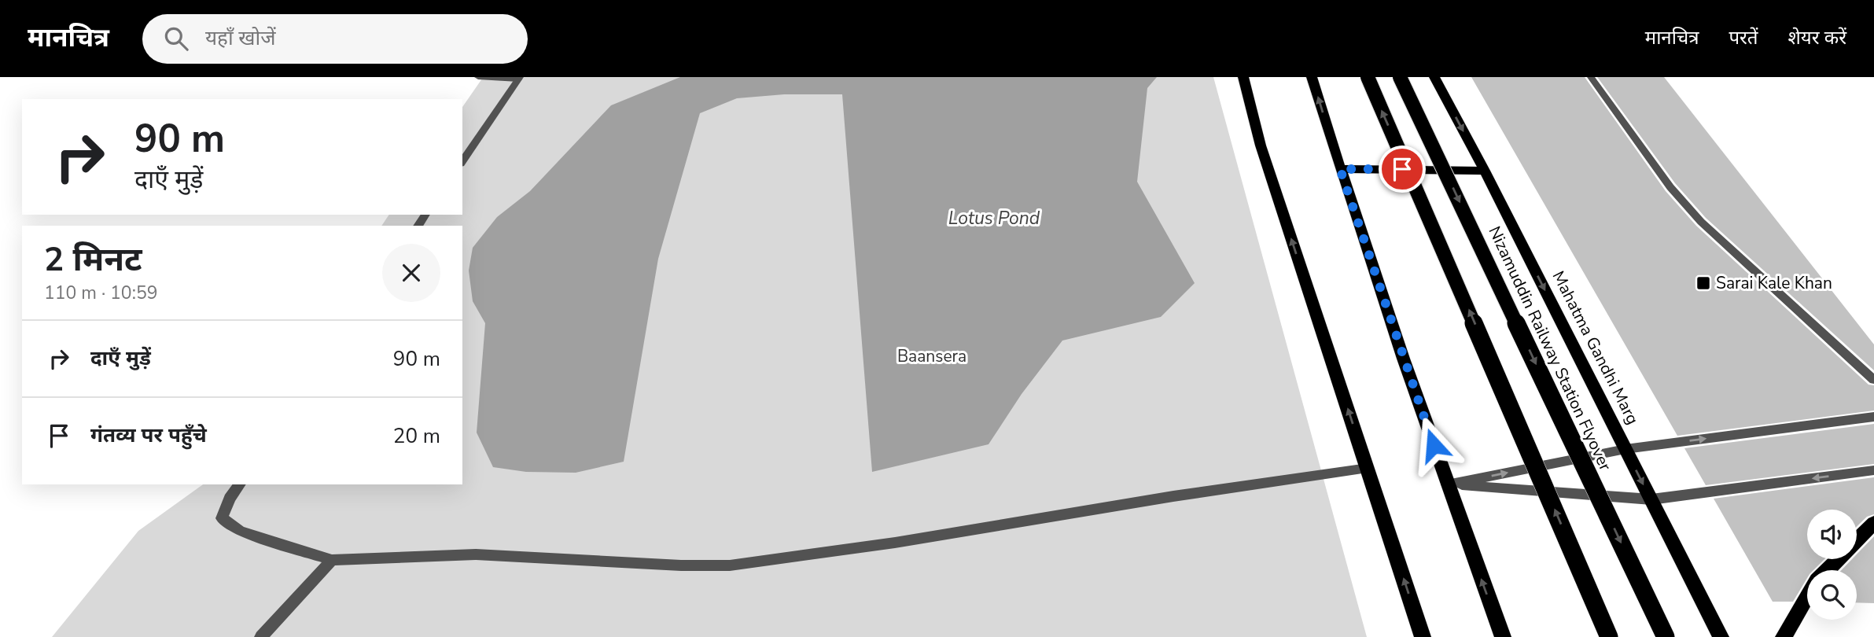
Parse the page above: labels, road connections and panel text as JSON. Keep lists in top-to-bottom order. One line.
{"streets":{"highway":["Nizamuddin Railway Station Flyover"],"main road":["Mahatma Gandhi Marg"]},"one_way":["Mahatma Gandhi Marg"],"water":["Lotus Pond"],"parks":["Baansera"],"places":{"transit":["Sarai Kale Khan"]},"page":{"header":"मानचित्र","search":"यहाँ खोजें","nav":["मानचित्र","परतें","शेयर करें"],"turn":["90 m","दाएँ मुड़ें"],"heading":["2 मिनट","110 m · 10:59"],"list":[{"name":"दाएँ मुड़ें","value":"90 m"},{"name":"गंतव्य पर पहुँचे","value":"20 m"}]}}
